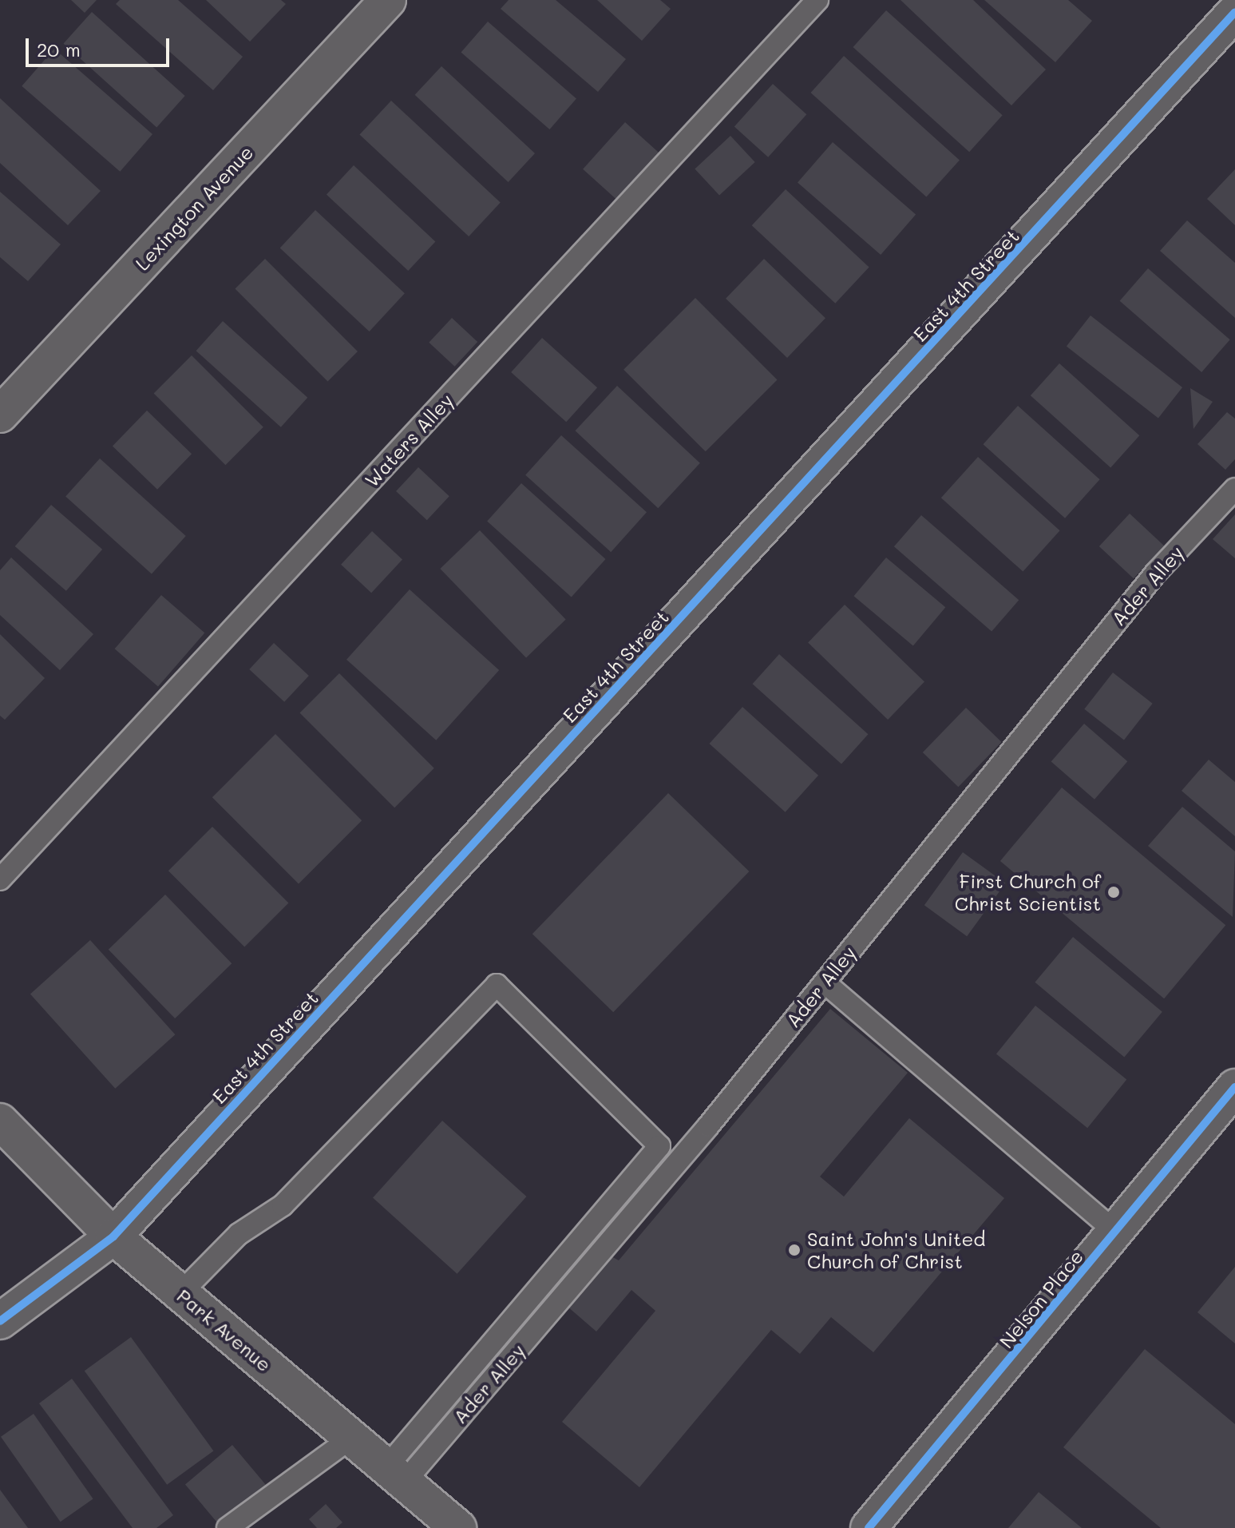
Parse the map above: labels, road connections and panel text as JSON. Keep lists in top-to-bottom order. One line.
{"streets":{"street":["Lexington Avenue","East 4th Street","Nelson Place","Park Avenue"],"lane":["Waters Alley","Ader Alley"]},"crossings":[["East 4th Street","Park Avenue"],["Ader Alley","Park Avenue"]],"places":["First Church of Christ Scientist","Saint John's United Church of Christ"],"scale_bar":"20 m"}
